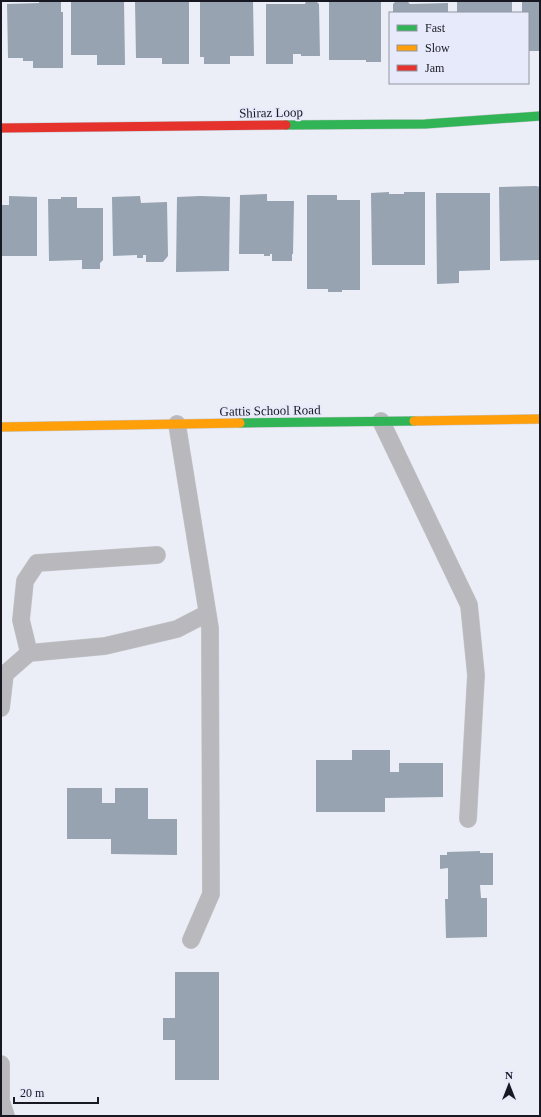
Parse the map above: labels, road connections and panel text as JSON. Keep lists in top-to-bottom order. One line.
{"streets":{"main road":["Shiraz Loop","Gattis School Road"]},"legend":["Fast","Slow","Jam"],"scale_bar":"20 m","north":"top"}
